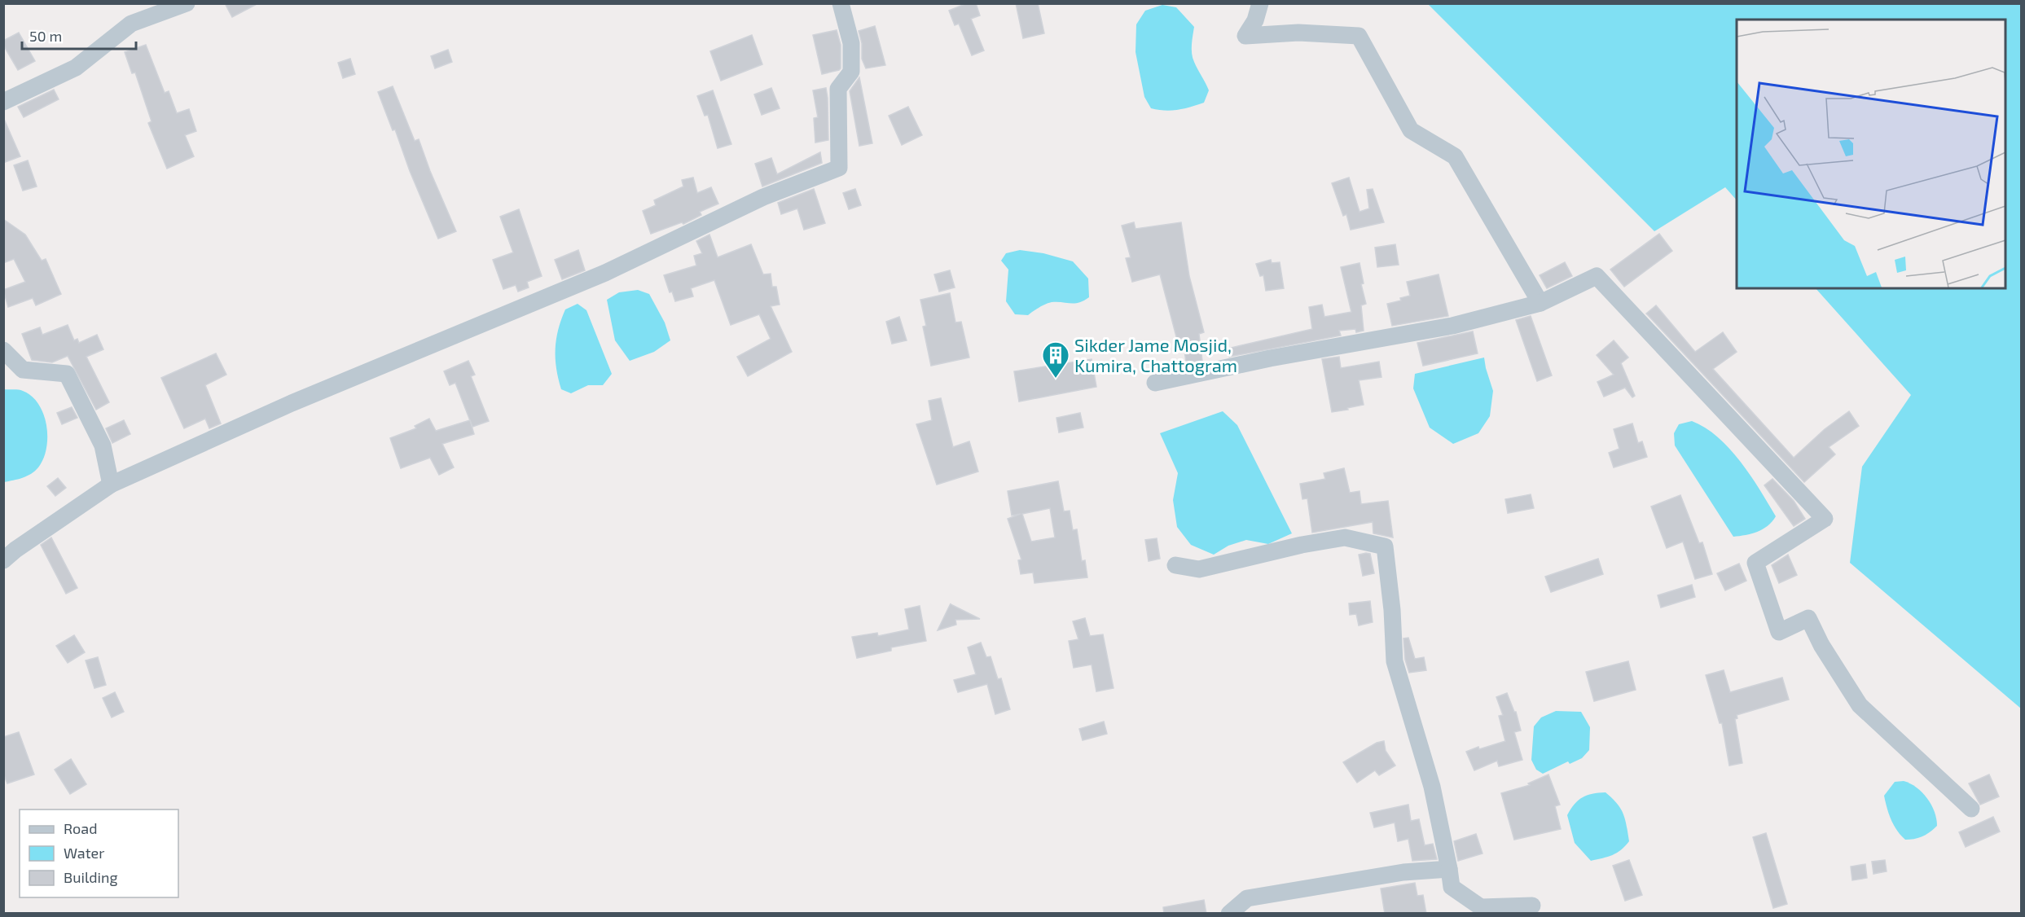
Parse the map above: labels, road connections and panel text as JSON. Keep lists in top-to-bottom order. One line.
{"places":{"building":["Sikder Jame Mosjid, Kumira, Chattogram"]},"legend":["Road","Water","Building"],"scale_bar":"50 m"}
